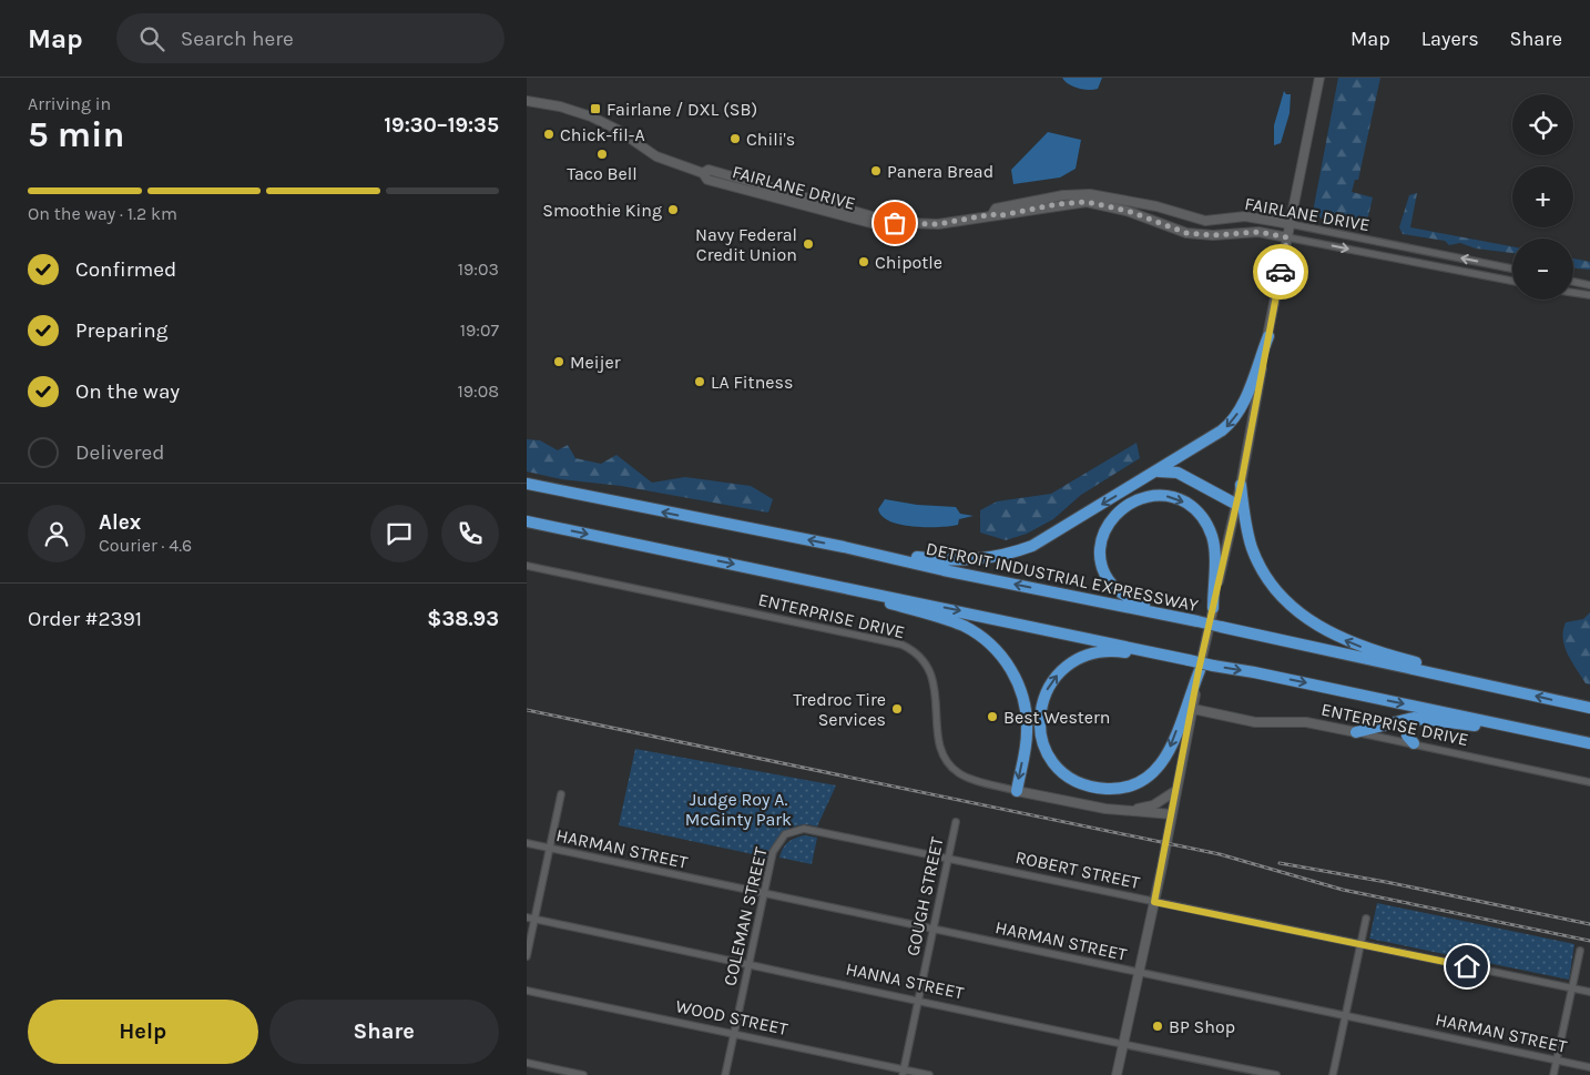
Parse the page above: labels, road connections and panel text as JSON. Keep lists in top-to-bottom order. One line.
{"streets":{"highway":["DETROIT INDUSTRIAL EXPRESSWAY"],"main road":["FAIRLANE DRIVE","ENTERPRISE DRIVE"],"street":["HARMAN STREET","ROBERT STREET","GOUGH STREET","COLEMAN STREET","HANNA STREET","WOOD STREET"]},"crossings":[["HARMAN STREET","GOUGH STREET"],["HARMAN STREET","COLEMAN STREET"],["ROBERT STREET","GOUGH STREET"],["ROBERT STREET","COLEMAN STREET"],["GOUGH STREET","HANNA STREET"],["GOUGH STREET","WOOD STREET"],["COLEMAN STREET","HANNA STREET"],["COLEMAN STREET","WOOD STREET"]],"parks":["Judge Roy A. McGinty Park"],"places":{"transit":["Fairlane / DXL (SB)"],"other":["Chick-fil-A","Chili's","Taco Bell","Panera Bread","Smoothie King","Navy Federal Credit Union","Chipotle","Meijer","LA Fitness","Tredroc Tire Services","Best Western","BP Shop"]},"page":{"header":"Map","search":"Search here","nav":["Map","Layers","Share"],"heading":["5 min","Arriving in","19:30–19:35"],"panel":["Alex","Courier · 4.6","Order #2391","$38.93"],"map_buttons":["+","−"],"bar":"On the way · 1.2 km","list":[["Confirmed","19:03"],["Preparing","19:07"],["On the way","19:08"],"Delivered"],"buttons":["Help","Share"]}}
